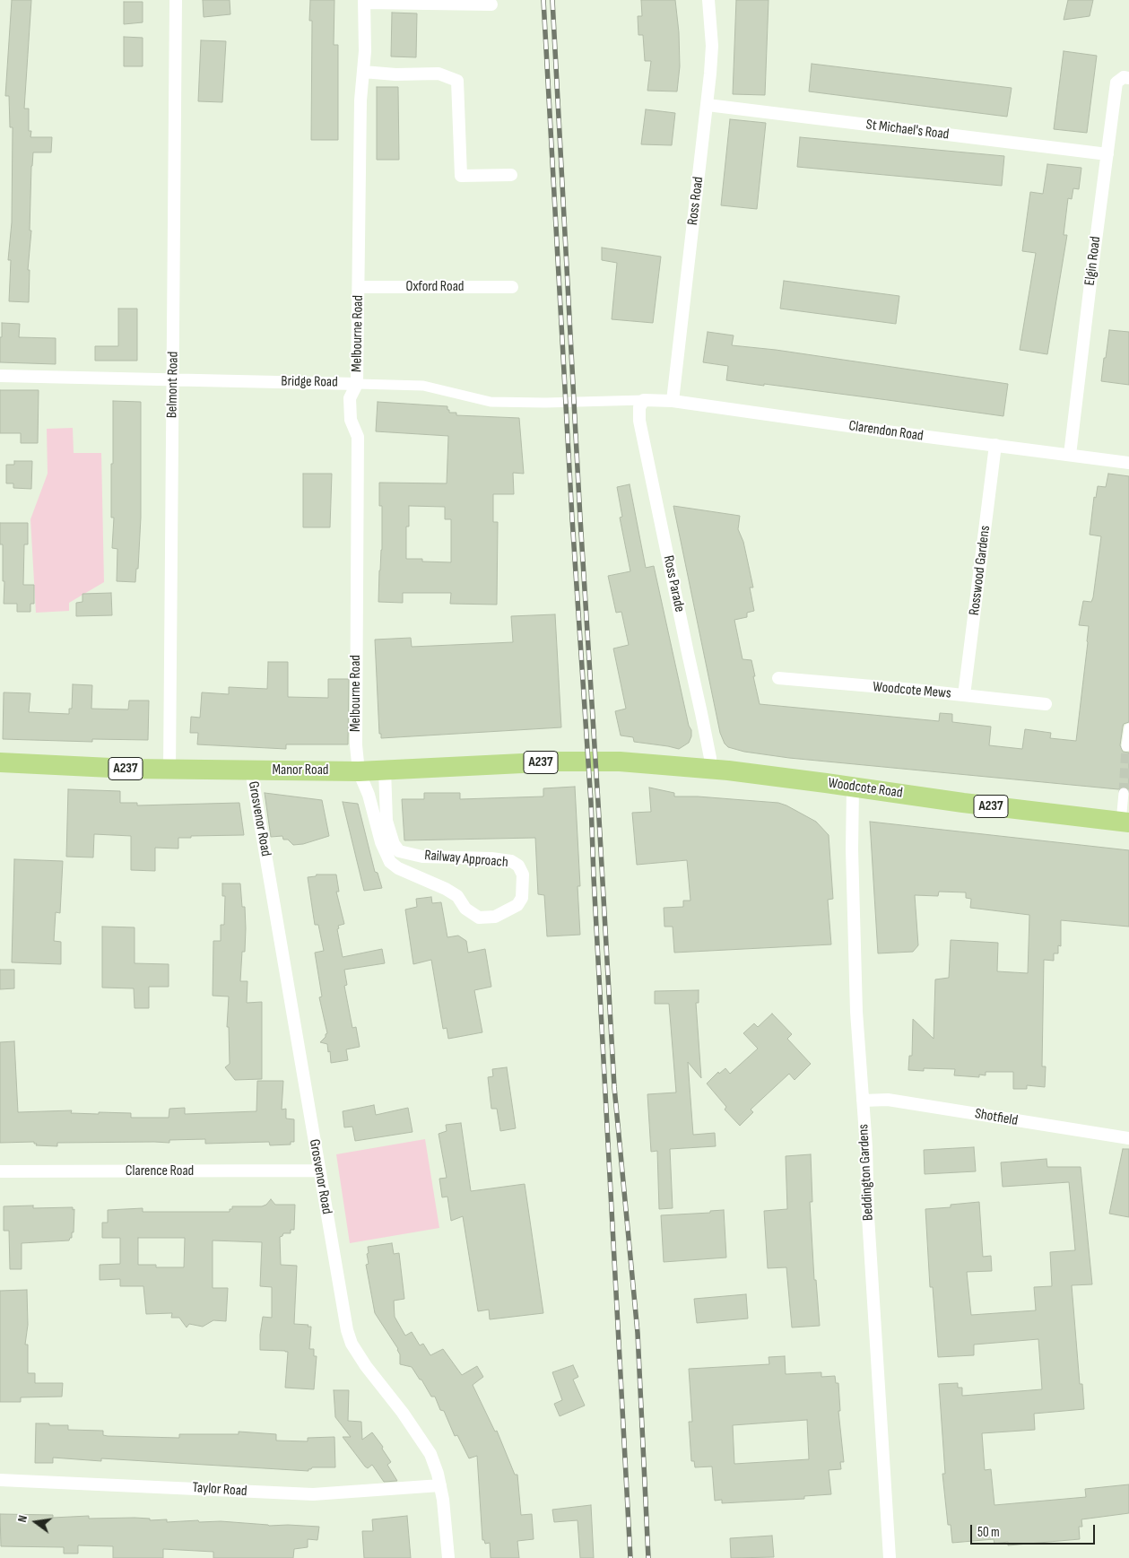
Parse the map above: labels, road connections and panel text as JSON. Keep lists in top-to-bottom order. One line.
{"streets":{"main road":["A237","Manor Road","Woodcote Road"],"street":["St Michael's Road","Ross Road","Elgin Road","Oxford Road","Melbourne Road","Bridge Road","Belmont Road","Clarendon Road","Rosswood Gardens","Ross Parade","Woodcote Mews","Grosvenor Road","Railway Approach","Shotfield","Clarence Road","Beddington Gardens","Taylor Road"]},"crossings":[["St Michael's Road","Ross Road"],["St Michael's Road","Elgin Road"],["Ross Road","Clarendon Road"],["Elgin Road","Clarendon Road"],["Oxford Road","Melbourne Road"],["Melbourne Road","Bridge Road"],["Melbourne Road","Manor Road"],["Melbourne Road","Railway Approach"],["Bridge Road","Belmont Road"],["Bridge Road","Clarendon Road"],["Bridge Road","Ross Parade"],["Belmont Road","Manor Road"],["Clarendon Road","Rosswood Gardens"],["Clarendon Road","Ross Parade"],["Rosswood Gardens","Woodcote Mews"],["Ross Parade","Woodcote Road"],["Manor Road","Woodcote Road"],["Manor Road","Grosvenor Road"],["Manor Road","Railway Approach"],["Woodcote Road","Beddington Gardens"],["Grosvenor Road","Clarence Road"],["Grosvenor Road","Taylor Road"],["Shotfield","Beddington Gardens"]],"scale_bar":"50 m","north":"left"}
